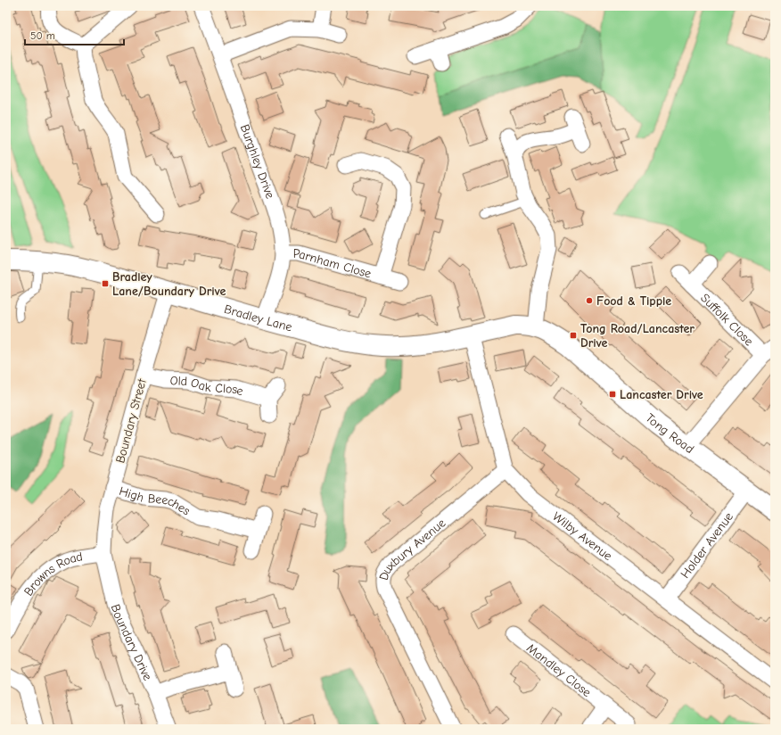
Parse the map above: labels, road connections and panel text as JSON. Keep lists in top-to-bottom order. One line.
{"streets":{"street":["Burghley Drive","Parnham Close","Bradley Lane","Suffolk Close","Old Oak Close","Boundary Street","Tong Road","High Beeches","Wilby Avenue","Holder Avenue","Duxbury Avenue","Browns Road","Boundary Drive","Mandley Close"]},"crossings":[["Burghley Drive","Parnham Close"],["Burghley Drive","Bradley Lane"],["Bradley Lane","Boundary Street"],["Bradley Lane","Tong Road"],["Bradley Lane","Wilby Avenue"],["Old Oak Close","Boundary Street"],["Boundary Street","High Beeches"],["Boundary Street","Browns Road"],["Boundary Street","Boundary Drive"],["Tong Road","Wilby Avenue"],["Tong Road","Holder Avenue"],["Wilby Avenue","Holder Avenue"],["Wilby Avenue","Duxbury Avenue"],["Browns Road","Boundary Drive"]],"places":{"transit":["Bradley Lane/Boundary Drive","Tong Road/Lancaster Drive","Lancaster Drive"],"other":["Food & Tipple"]},"scale_bar":"50 m"}
